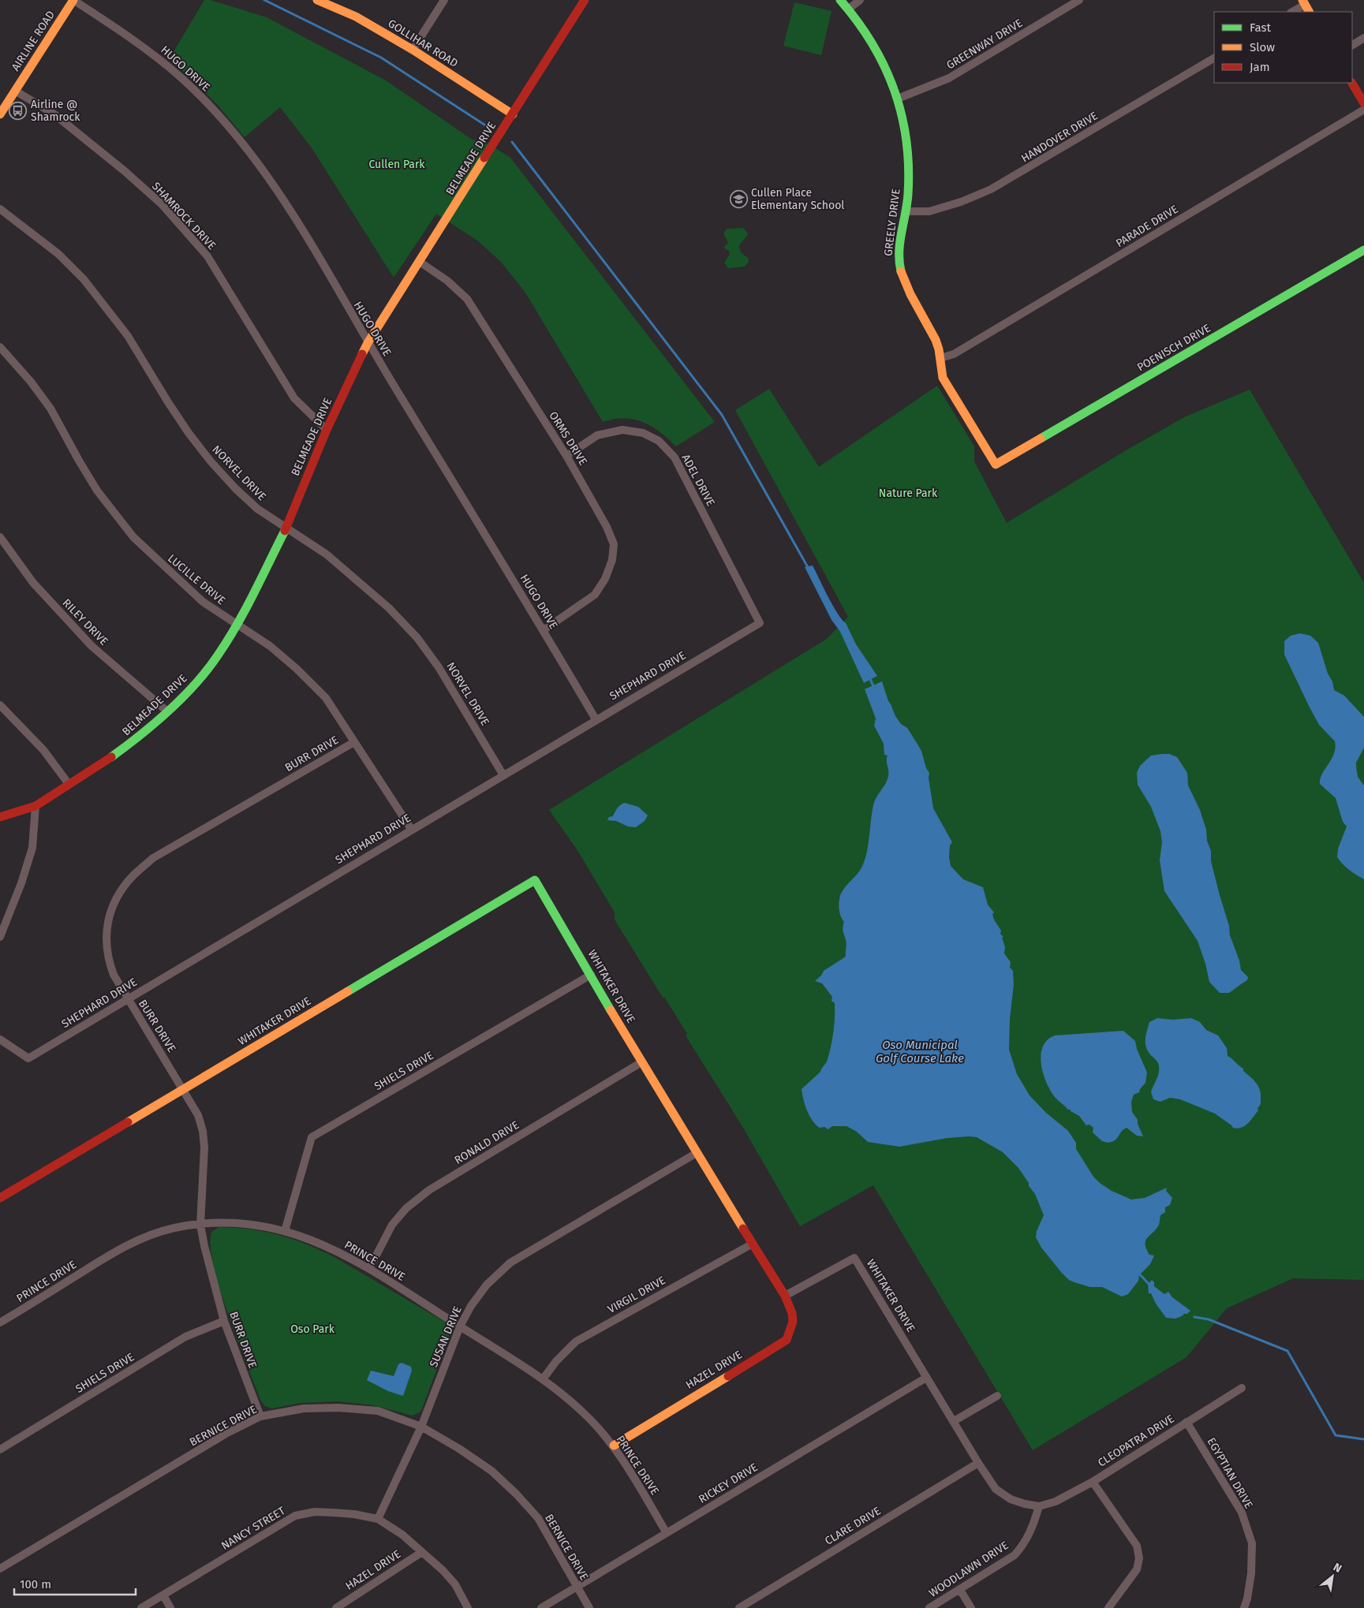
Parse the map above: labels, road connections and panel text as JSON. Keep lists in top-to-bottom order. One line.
{"streets":{"street":["AIRLINE ROAD","GOLLIHAR ROAD","GREENWAY DRIVE","HUGO DRIVE","HANDOVER DRIVE","BELMEADE DRIVE","SHAMROCK DRIVE","GREELY DRIVE","PARADE DRIVE","POENISCH DRIVE","ORMS DRIVE","NORVEL DRIVE","ADEL DRIVE","LUCILLE DRIVE","RILEY DRIVE","SHEPHARD DRIVE","BURR DRIVE","WHITAKER DRIVE","SHIELS DRIVE","RONALD DRIVE","PRINCE DRIVE","VIRGIL DRIVE","SUSAN DRIVE","HAZEL DRIVE","BERNICE DRIVE","CLEOPATRA DRIVE","EGYPTIAN DRIVE","RICKEY DRIVE","CLARE DRIVE","NANCY STREET","WOODLAWN DRIVE"]},"crossings":[["AIRLINE ROAD","HUGO DRIVE"],["AIRLINE ROAD","SHAMROCK DRIVE"],["GOLLIHAR ROAD","BELMEADE DRIVE"],["GREENWAY DRIVE","GREELY DRIVE"],["HUGO DRIVE","BELMEADE DRIVE"],["HUGO DRIVE","ORMS DRIVE"],["HUGO DRIVE","SHEPHARD DRIVE"],["HANDOVER DRIVE","GREELY DRIVE"],["BELMEADE DRIVE","SHAMROCK DRIVE"],["BELMEADE DRIVE","ORMS DRIVE"],["BELMEADE DRIVE","NORVEL DRIVE"],["BELMEADE DRIVE","LUCILLE DRIVE"],["BELMEADE DRIVE","RILEY DRIVE"],["GREELY DRIVE","PARADE DRIVE"],["GREELY DRIVE","POENISCH DRIVE"],["ORMS DRIVE","ADEL DRIVE"],["NORVEL DRIVE","SHEPHARD DRIVE"],["ADEL DRIVE","SHEPHARD DRIVE"],["LUCILLE DRIVE","SHEPHARD DRIVE"],["LUCILLE DRIVE","BURR DRIVE"],["SHEPHARD DRIVE","BURR DRIVE"],["BURR DRIVE","WHITAKER DRIVE"],["BURR DRIVE","SHIELS DRIVE"],["BURR DRIVE","PRINCE DRIVE"],["BURR DRIVE","BERNICE DRIVE"],["WHITAKER DRIVE","SHIELS DRIVE"],["WHITAKER DRIVE","RONALD DRIVE"],["WHITAKER DRIVE","VIRGIL DRIVE"],["WHITAKER DRIVE","SUSAN DRIVE"],["WHITAKER DRIVE","HAZEL DRIVE"],["WHITAKER DRIVE","CLEOPATRA DRIVE"],["WHITAKER DRIVE","RICKEY DRIVE"],["WHITAKER DRIVE","CLARE DRIVE"],["WHITAKER DRIVE","WOODLAWN DRIVE"],["SHIELS DRIVE","PRINCE DRIVE"],["RONALD DRIVE","PRINCE DRIVE"],["PRINCE DRIVE","VIRGIL DRIVE"],["PRINCE DRIVE","SUSAN DRIVE"],["PRINCE DRIVE","HAZEL DRIVE"],["PRINCE DRIVE","RICKEY DRIVE"],["SUSAN DRIVE","BERNICE DRIVE"],["SUSAN DRIVE","NANCY STREET"],["HAZEL DRIVE","NANCY STREET"],["BERNICE DRIVE","RICKEY DRIVE"],["CLEOPATRA DRIVE","EGYPTIAN DRIVE"],["CLEOPATRA DRIVE","WOODLAWN DRIVE"]],"water":["Oso Municipal Golf Course Lake"],"parks":["Cullen Park","Nature Park","Oso Park"],"places":{"bus stop":["Airline @ Shamrock"],"school or university":["Cullen Place Elementary School"]},"legend":["Fast","Slow","Jam"],"scale_bar":"100 m","north":"top right"}
